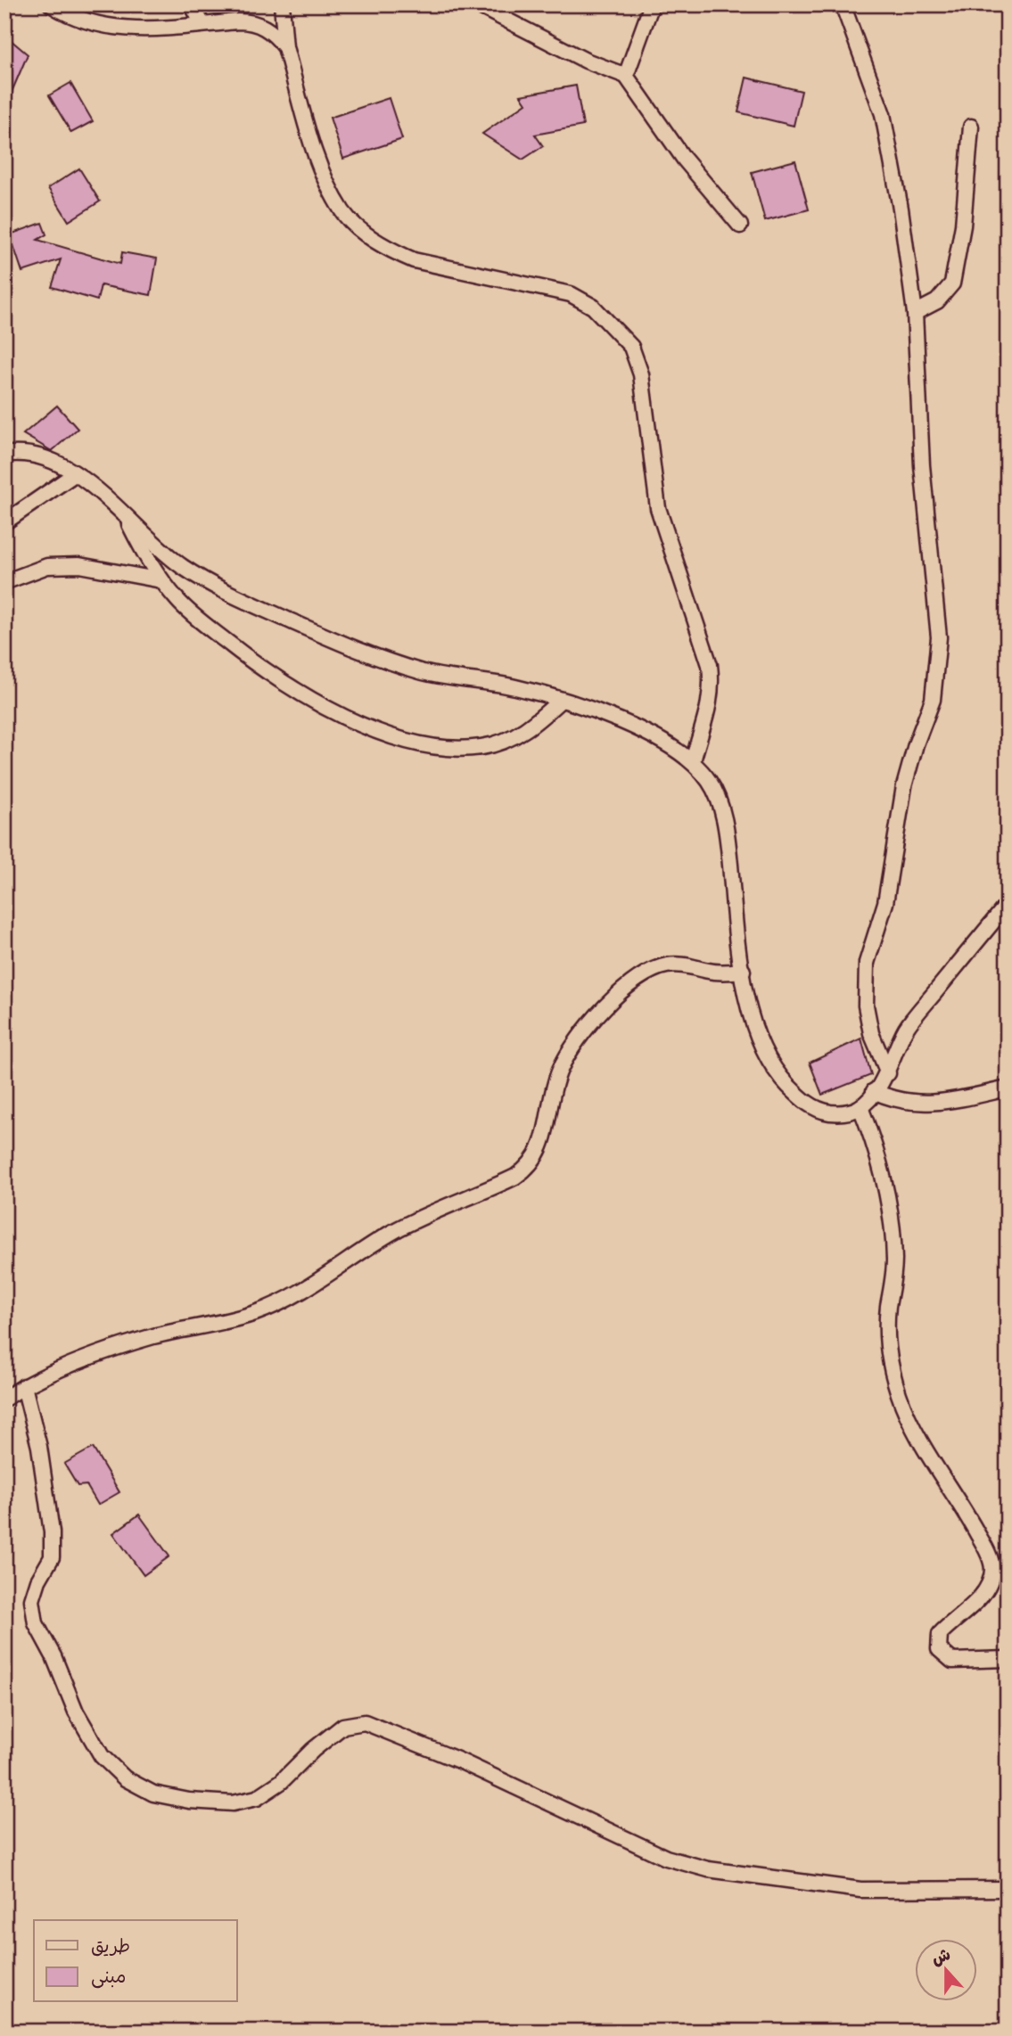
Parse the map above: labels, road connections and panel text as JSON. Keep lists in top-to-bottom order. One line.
{"legend":["طريق","مبنى"],"north":"top"}
